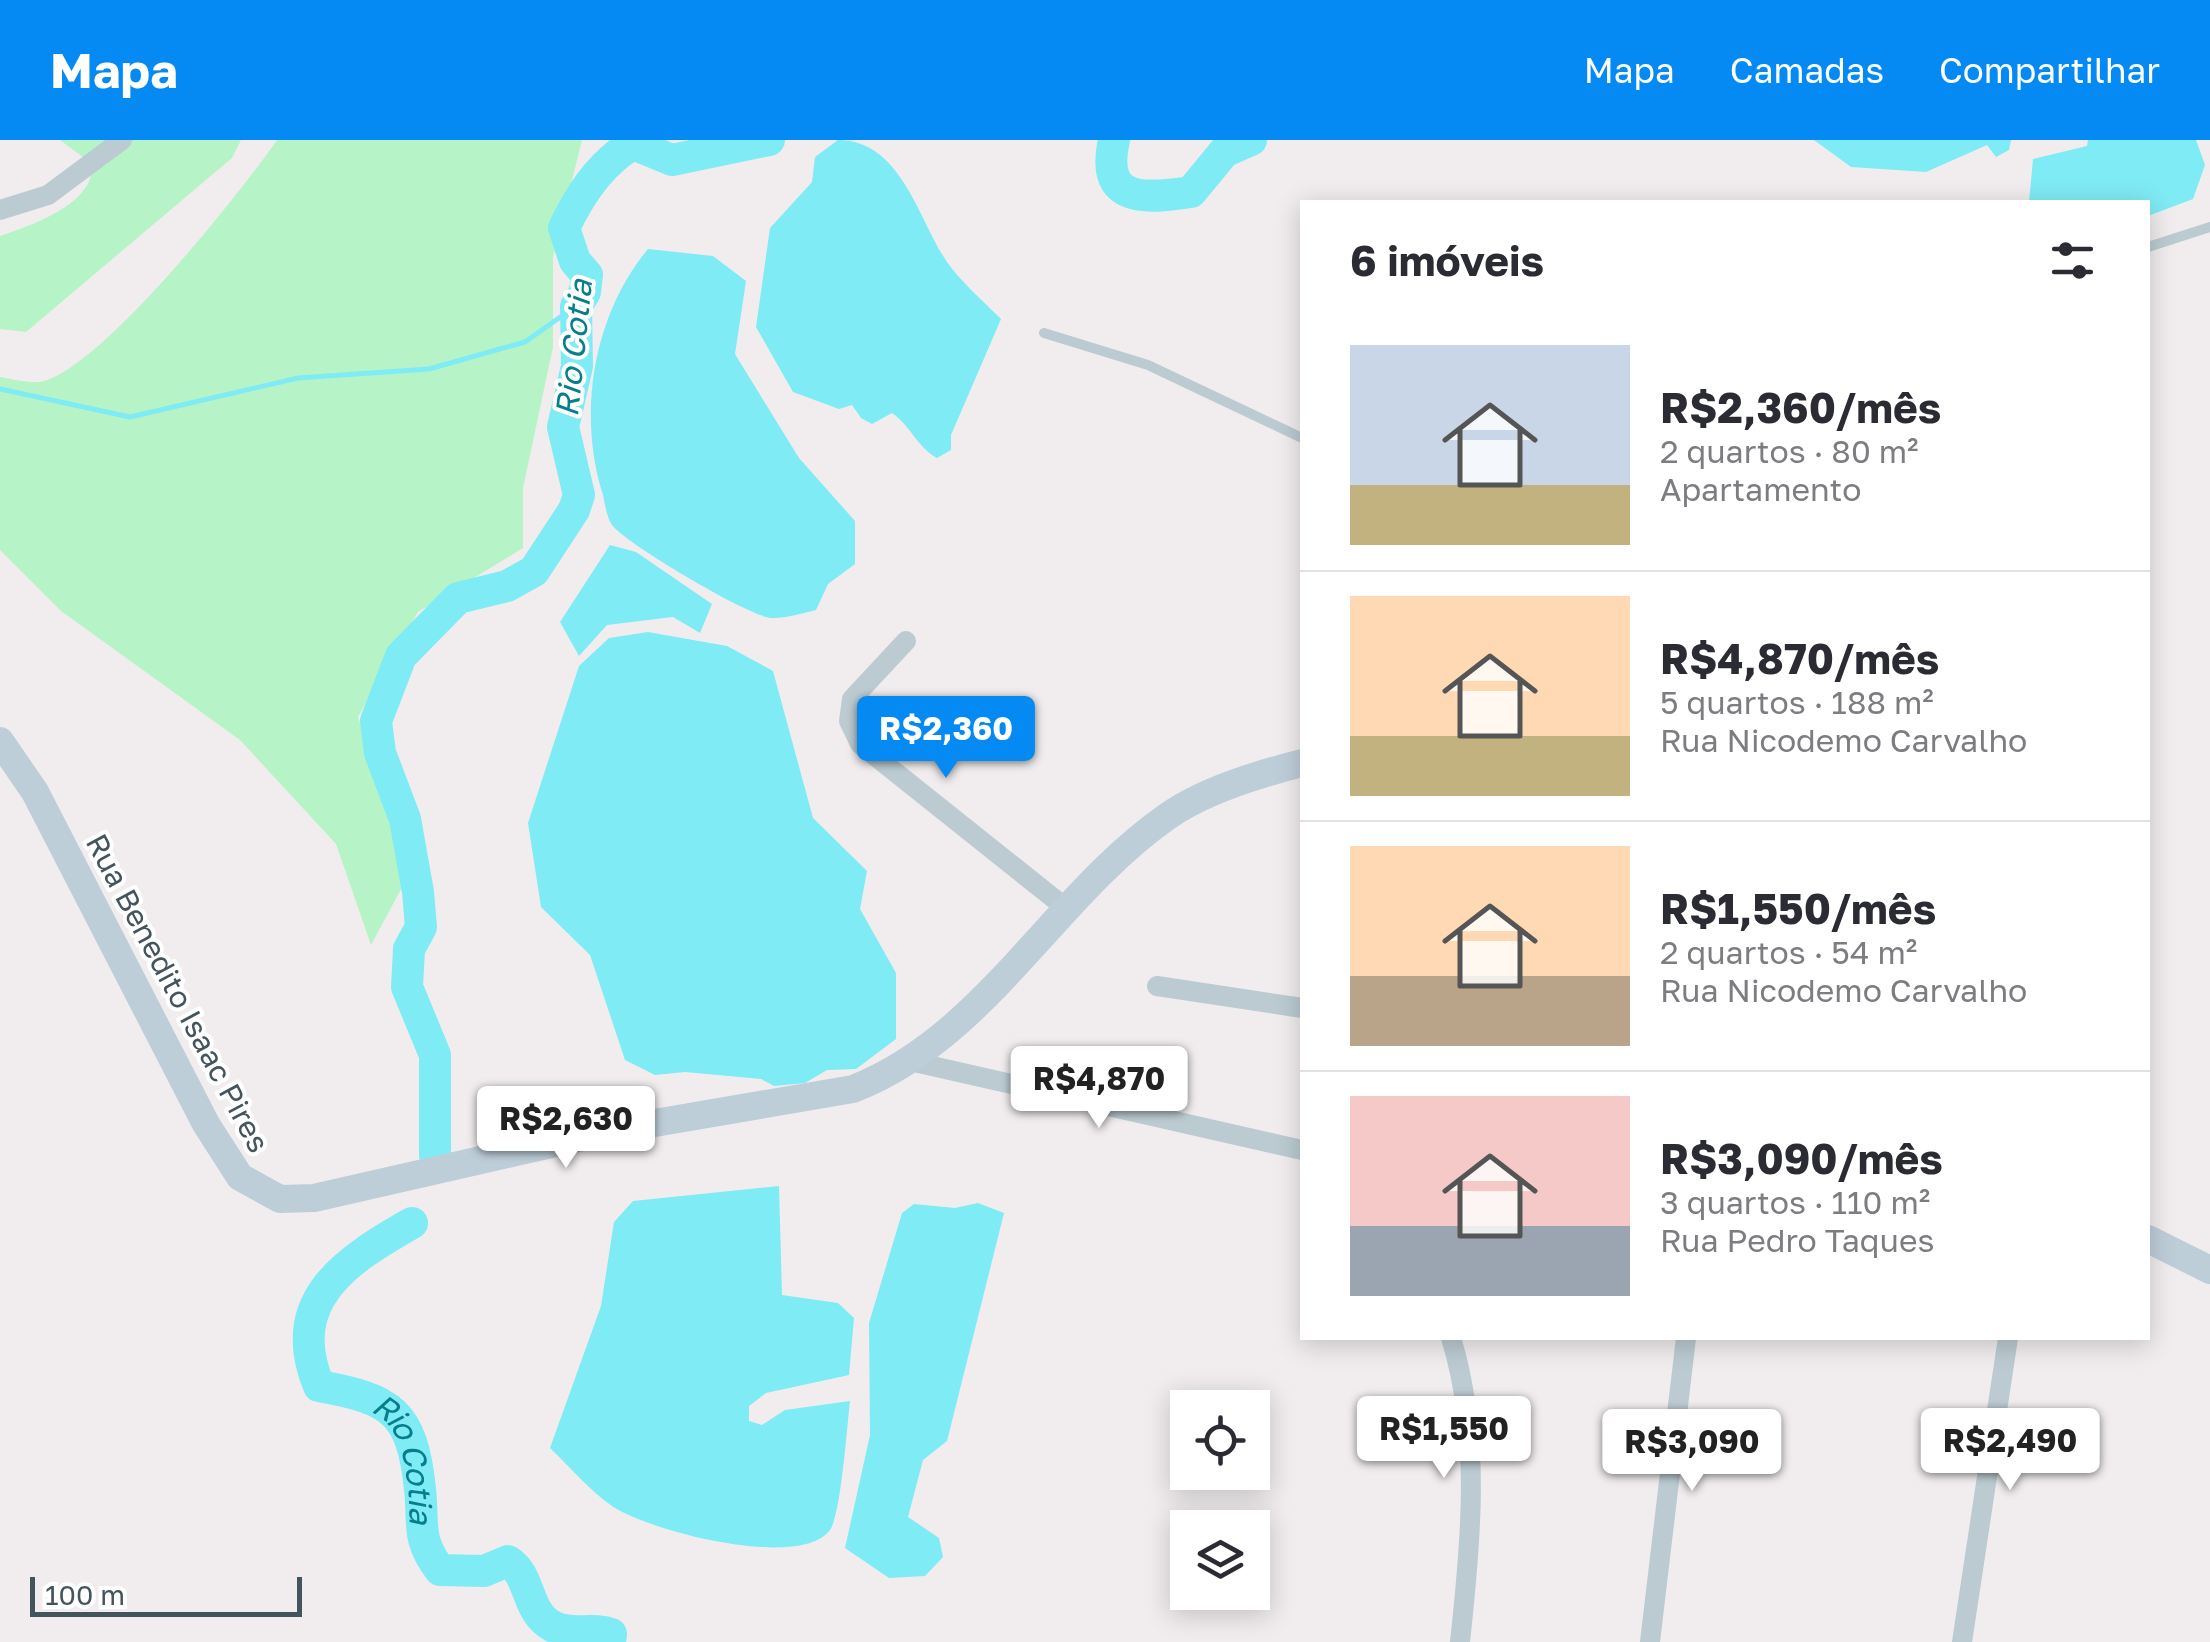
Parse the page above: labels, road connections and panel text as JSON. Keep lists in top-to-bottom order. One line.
{"streets":{"street":["Rua Benedito Isaac Pires"]},"water":["Rio Cotia"],"scale_bar":"100 m","page":{"header":"Mapa","nav":["Mapa","Camadas","Compartilhar"],"heading":"6 imóveis","list":[{"name":"R$2,360/mês","note":"2 quartos · 80 m² · Apartamento"},{"name":"R$4,870/mês","note":"5 quartos · 188 m² · Rua Nicodemo Carvalho"},{"name":"R$1,550/mês","note":"2 quartos · 54 m² · Rua Nicodemo Carvalho"},{"name":"R$3,090/mês","note":"3 quartos · 110 m² · Rua Pedro Taques"}],"price":["R$2,360","R$4,870","R$2,630","R$1,550","R$2,490","R$3,090"],"scale":"100 m"}}
